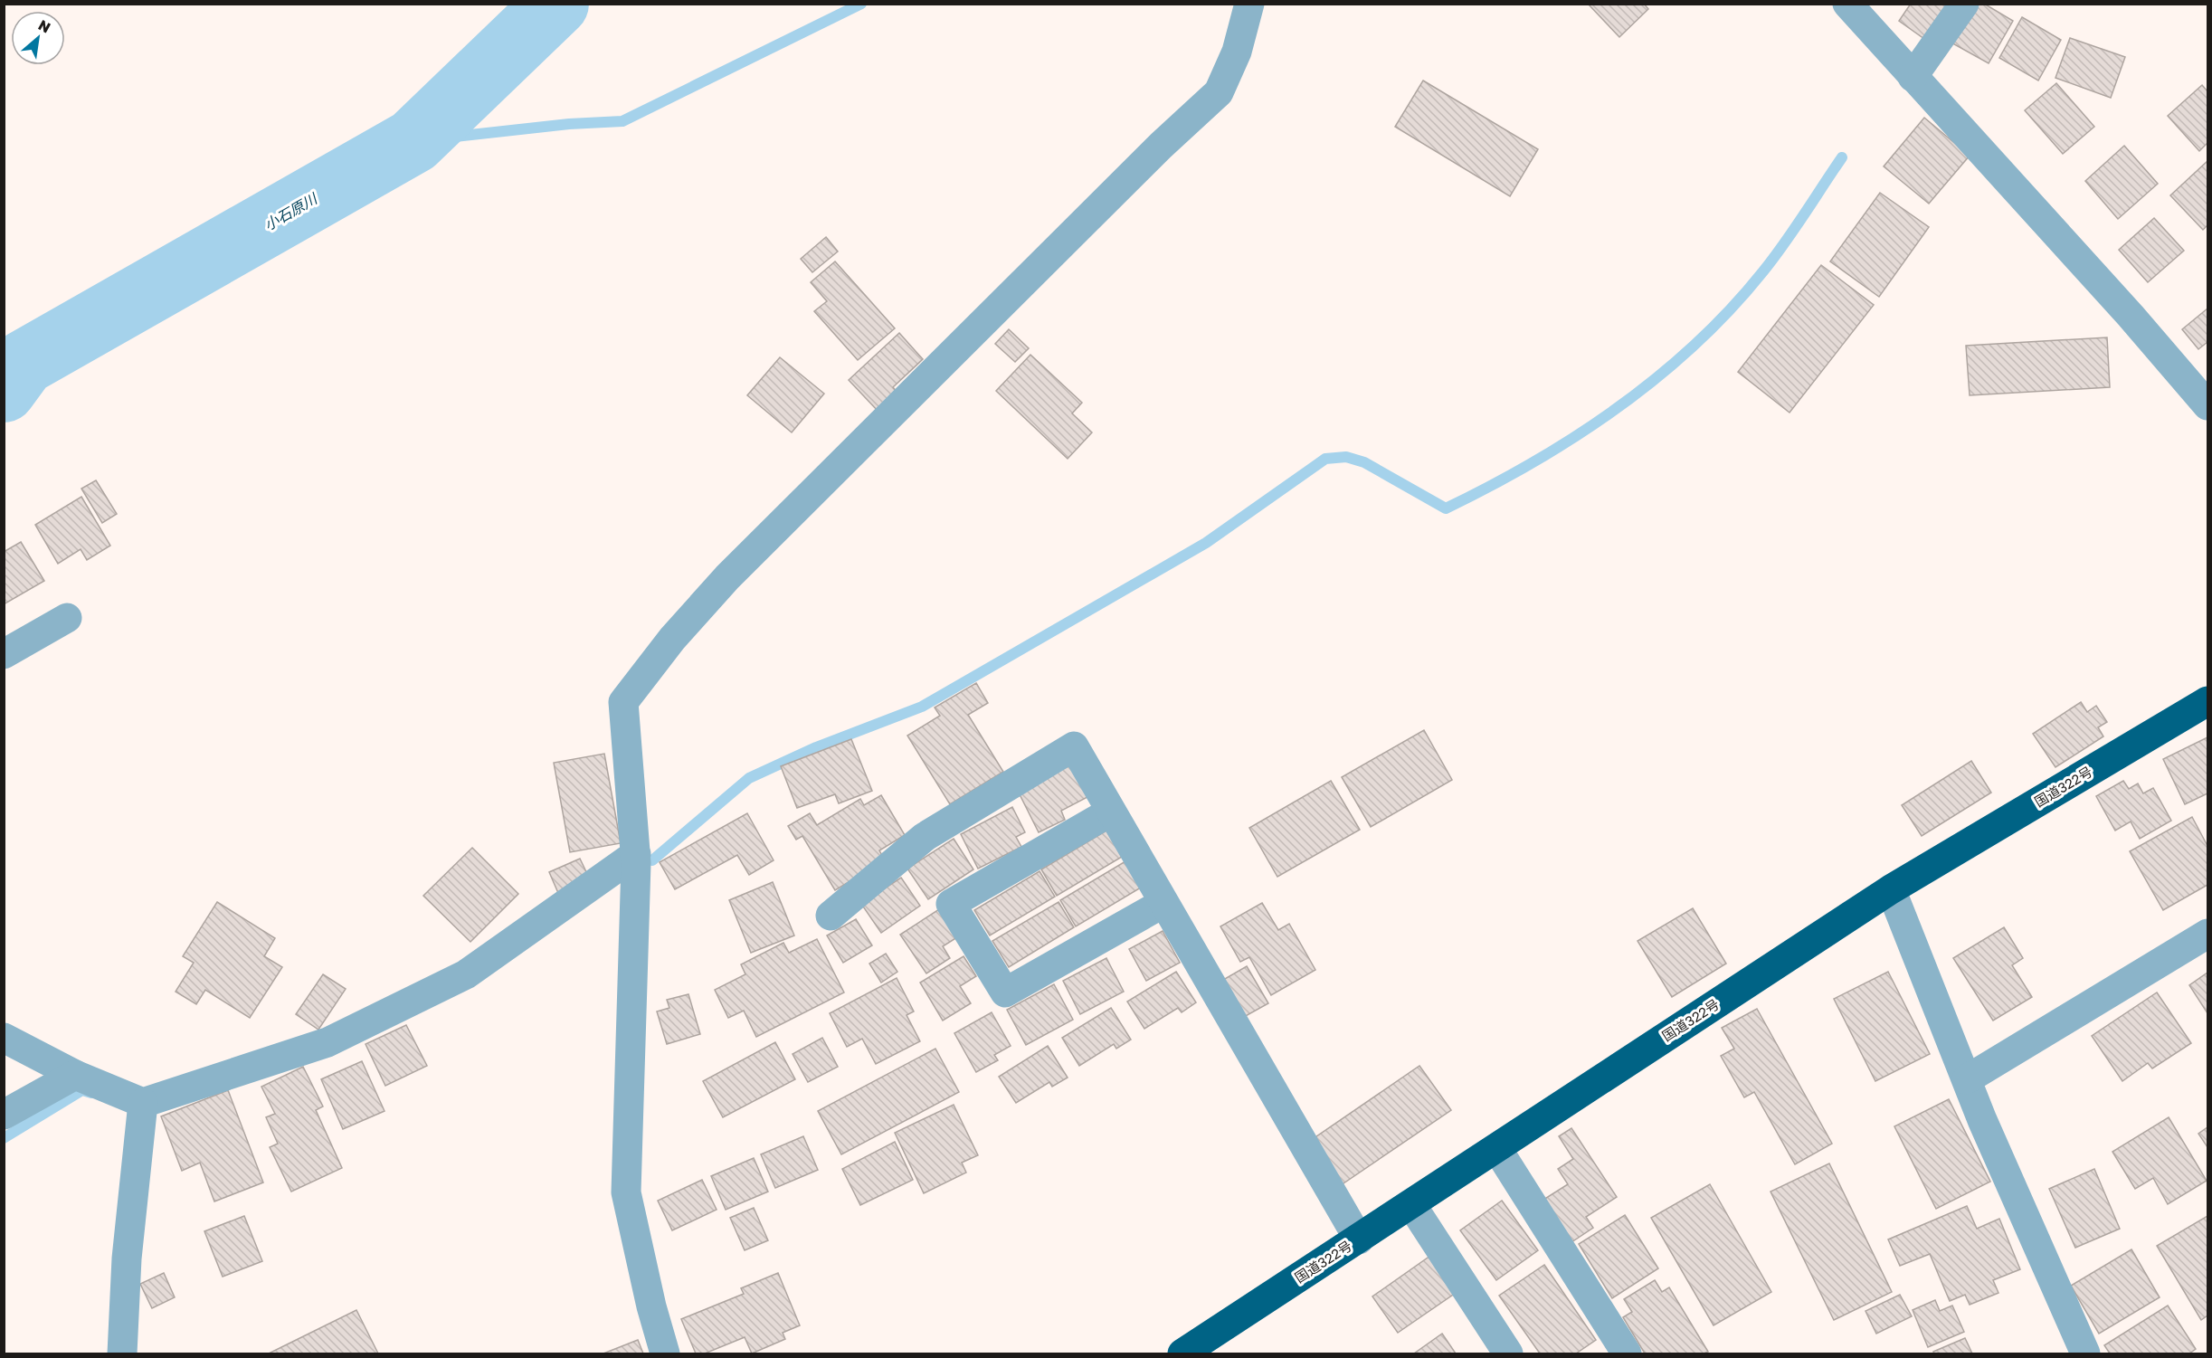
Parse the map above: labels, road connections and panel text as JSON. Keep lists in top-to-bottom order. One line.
{"streets":{"highway":["国道322号"]},"water":["小石原川"],"north":"top right"}
